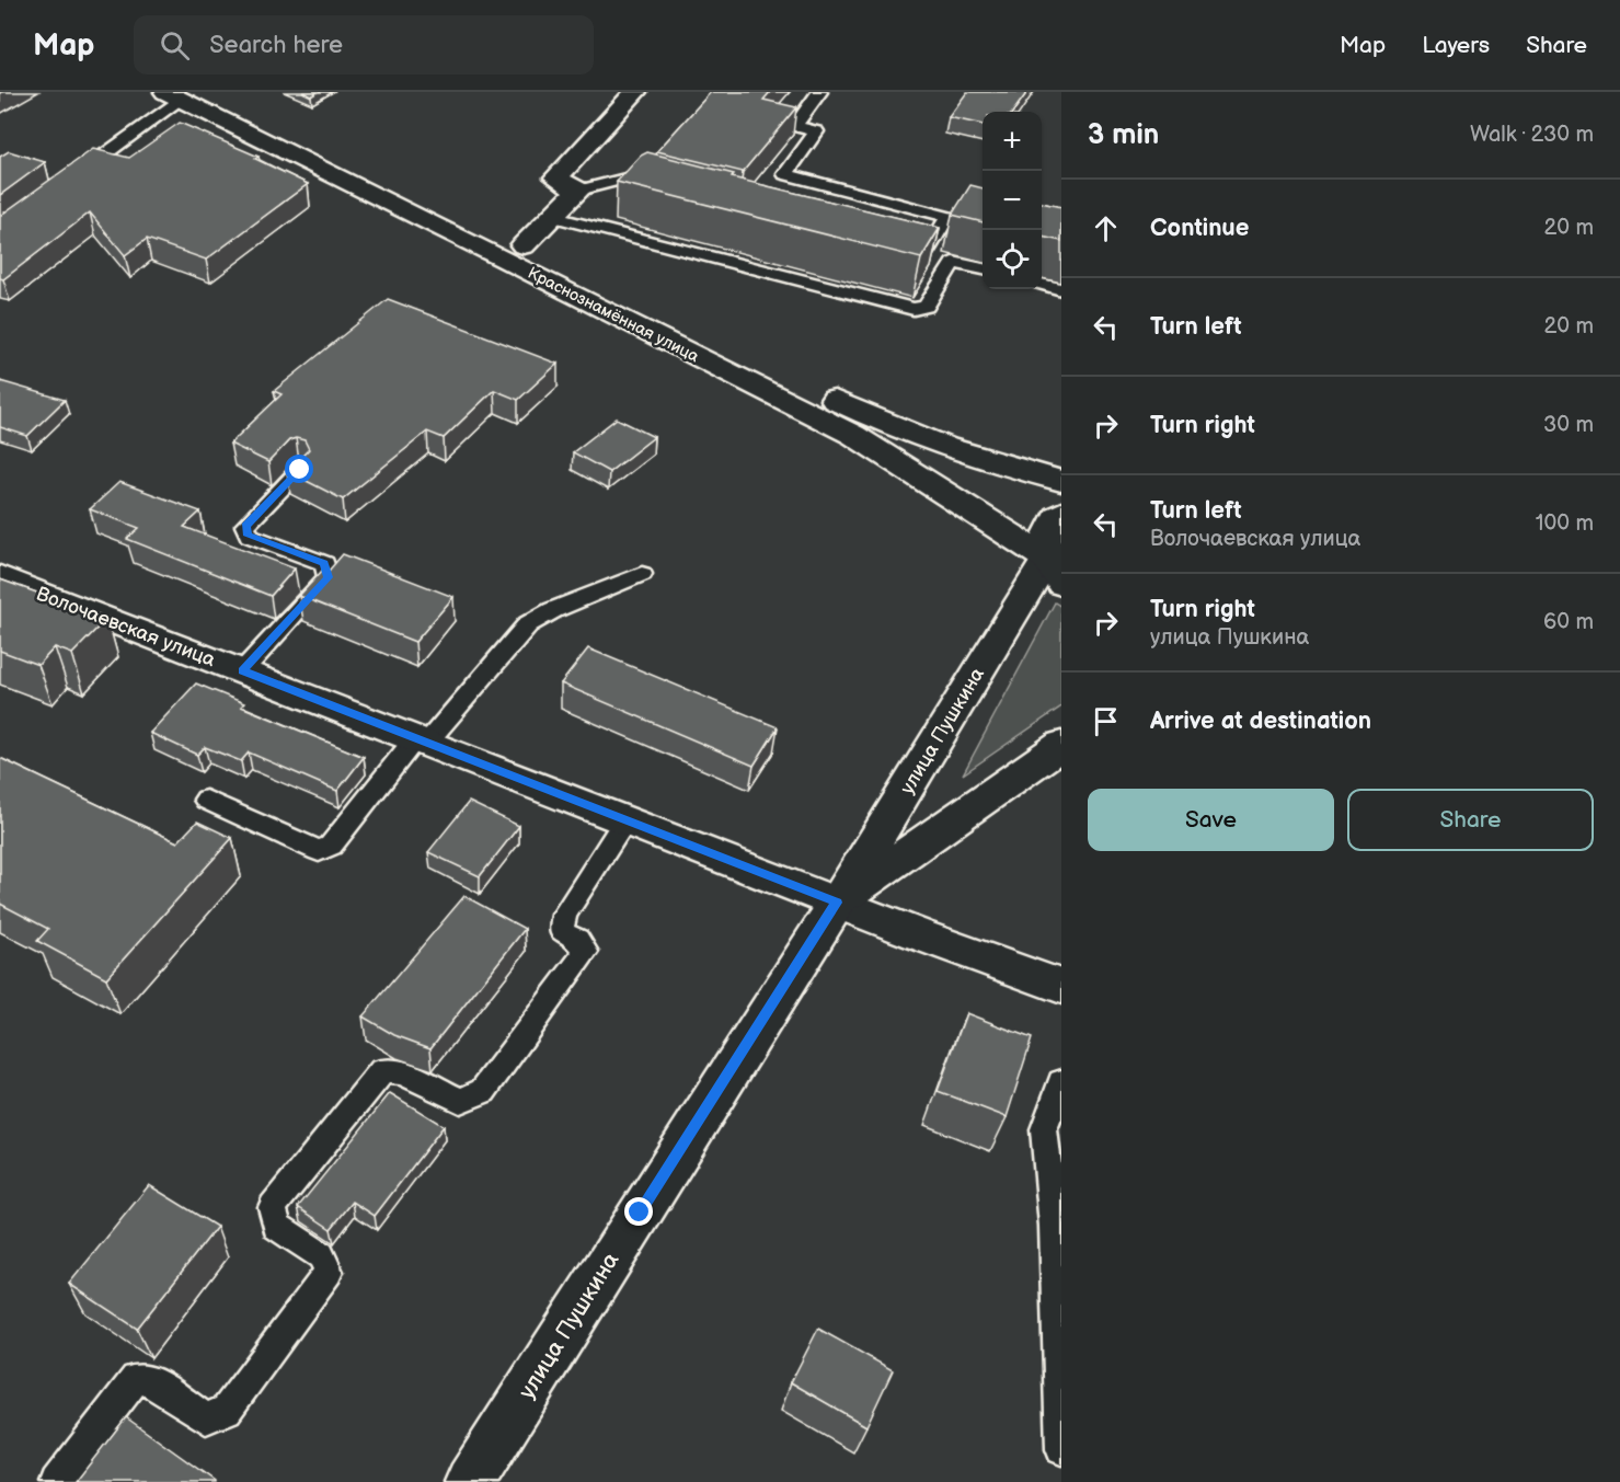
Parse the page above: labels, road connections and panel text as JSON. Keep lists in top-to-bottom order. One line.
{"streets":{"main road":["Краснознамённая улица","Волочаевская улица","улица Пушкина"]},"crossings":[["Краснознамённая улица","улица Пушкина"],["Волочаевская улица","улица Пушкина"]],"page":{"header":"Map","search":"Search here","nav":["Map","Layers","Share"],"heading":["3 min","Walk · 230 m"],"map_buttons":["+","−"],"list":[["Continue","20 m"],["Turn left","20 m"],["Turn right","30 m"],["Turn left","Волочаевская улица","100 m"],["Turn right","улица Пушкина","60 m"],"Arrive at destination"],"buttons":["Save","Share"]}}
